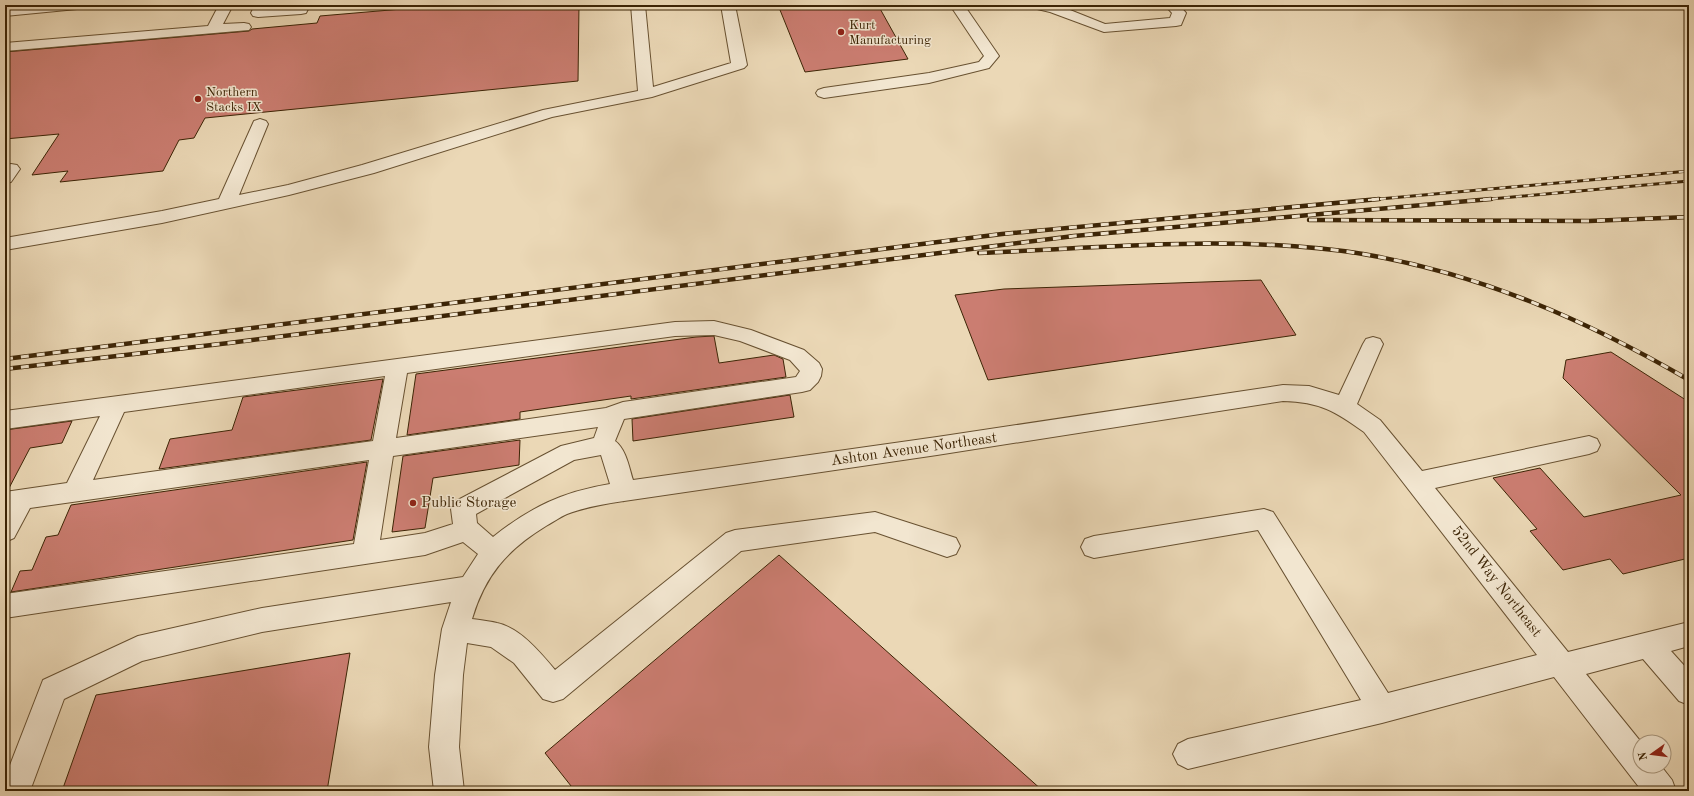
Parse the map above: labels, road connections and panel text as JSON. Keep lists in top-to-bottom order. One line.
{"streets":{"street":["Ashton Avenue Northeast","52nd Way Northeast"]},"crossings":[["Ashton Avenue Northeast","52nd Way Northeast"]],"places":["Kurt Manufacturing","Northern Stacks IX","Public Storage"],"north":"left"}
